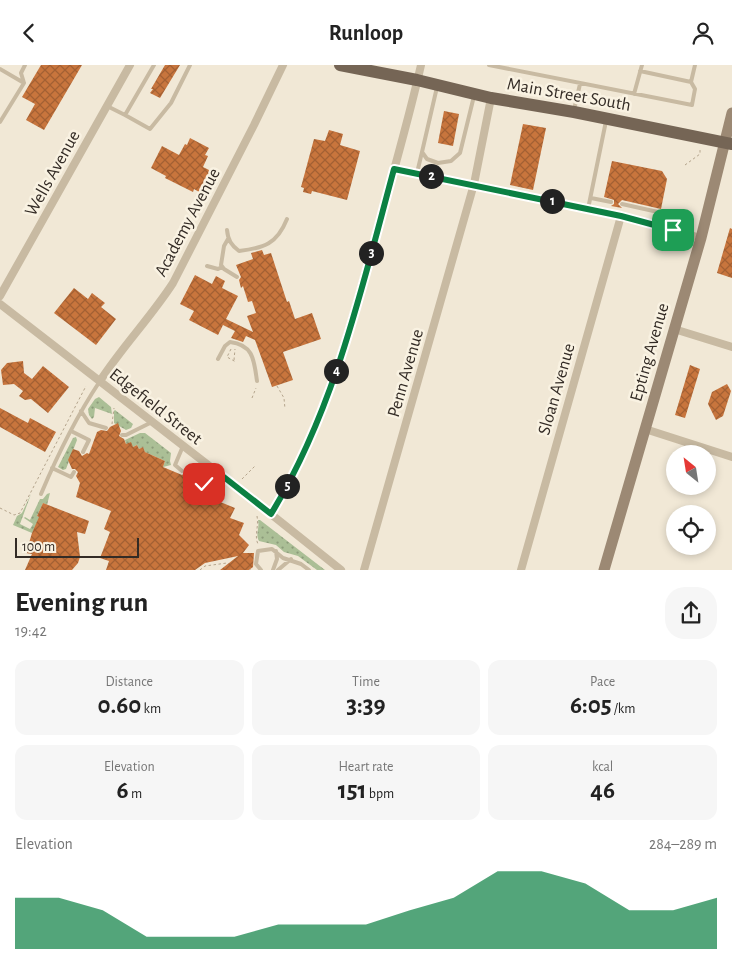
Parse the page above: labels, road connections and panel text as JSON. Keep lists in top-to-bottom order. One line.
{"streets":{"main road":["Main Street South"],"street":["Wells Avenue","Academy Avenue","Epting Avenue","Penn Avenue","Sloan Avenue","Edgefield Street"]},"crossings":[["Main Street South","Epting Avenue"],["Main Street South","Penn Avenue"],["Academy Avenue","Edgefield Street"]],"scale_bar":"100 m","north":"top left","page":{"header":"Runloop","pins":["2","1","3","4","5"],"scale":"100 m","heading":["Evening run","19:42"],"stats":[["Distance","0.60 km"],["Time","3:39"],["Pace","6:05 /km"],["Elevation","6 m"],["Heart rate","151 bpm"],["kcal","46"]],"chart":["Elevation","284–289 m"]}}
